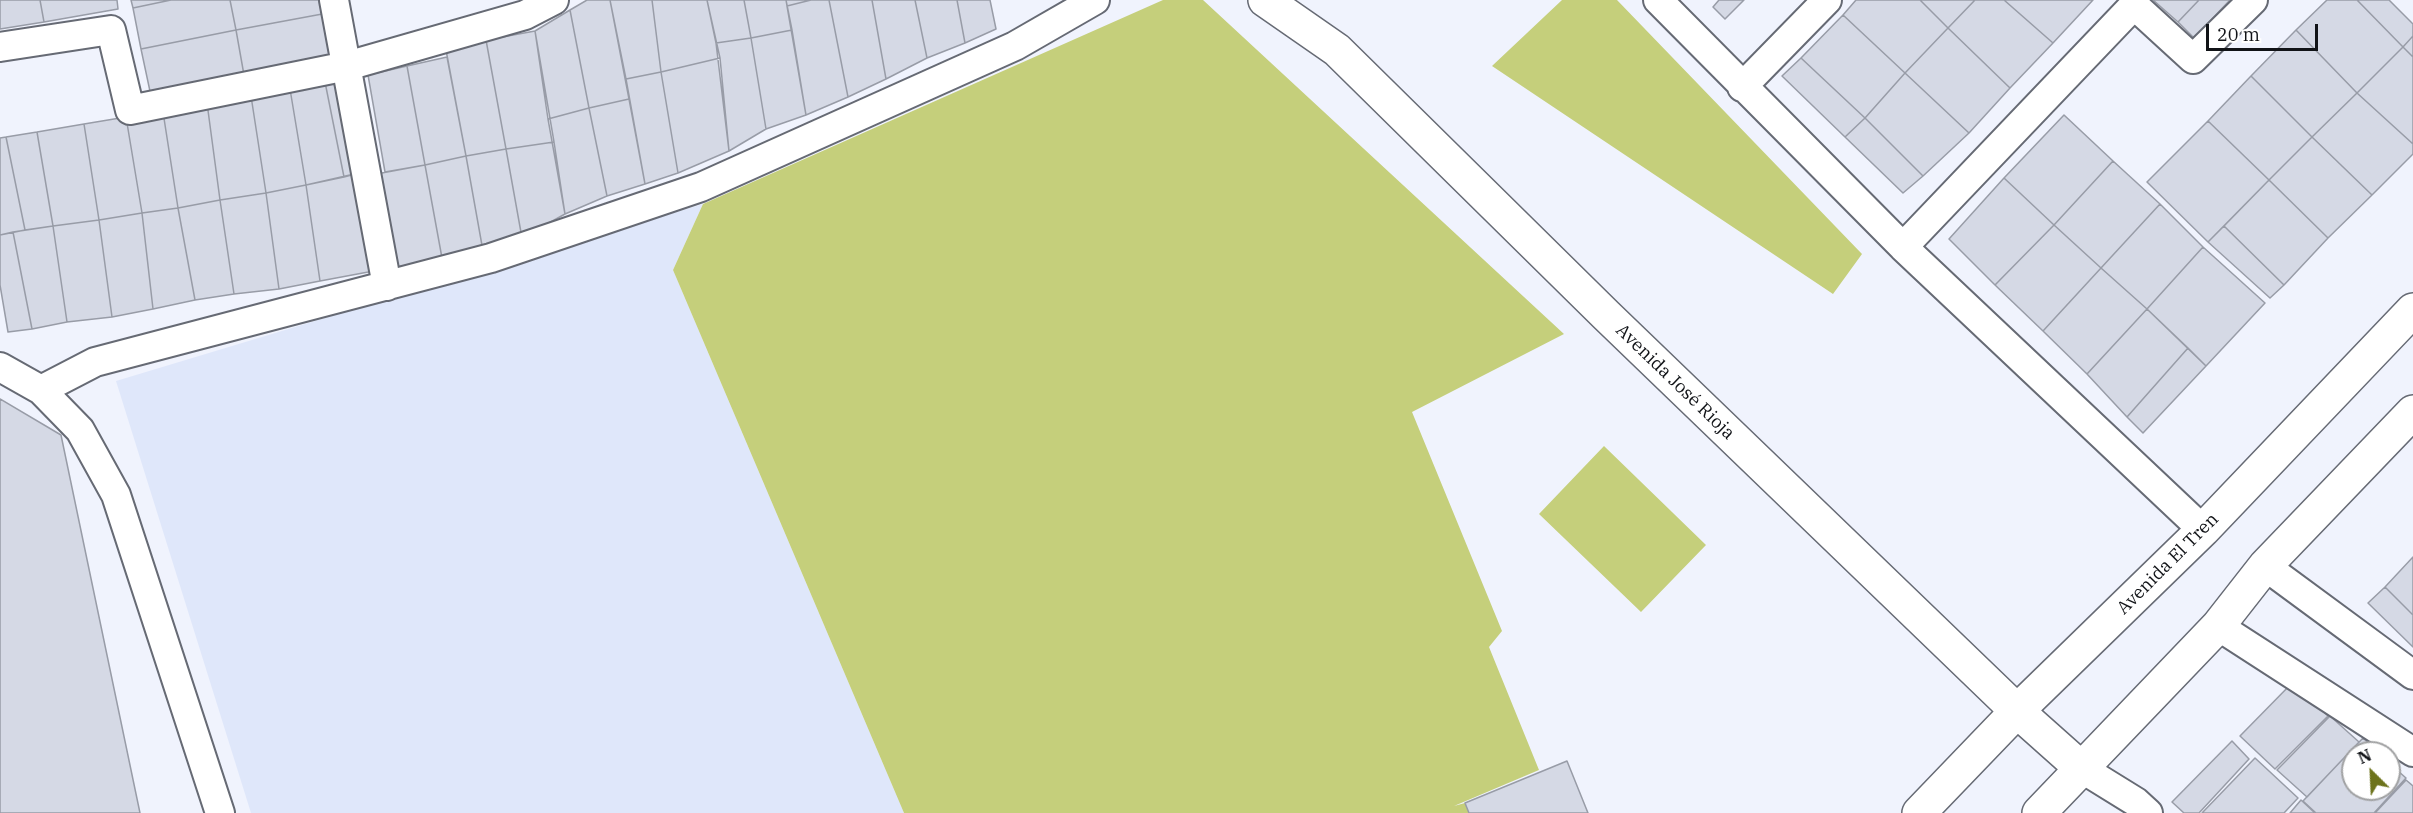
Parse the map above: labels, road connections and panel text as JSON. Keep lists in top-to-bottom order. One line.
{"streets":{"street":["Avenida José Rioja","Avenida El Tren"]},"crossings":[["Avenida José Rioja","Avenida El Tren"]],"scale_bar":"20 m","north":"top left"}
